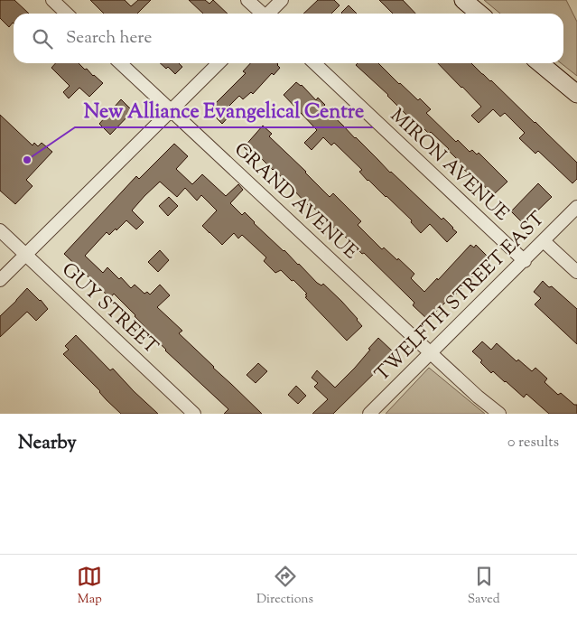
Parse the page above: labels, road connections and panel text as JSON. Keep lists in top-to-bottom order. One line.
{"streets":{"street":["MIRON AVENUE","GRAND AVENUE","TWELFTH STREET EAST","GUY STREET"]},"crossings":[["MIRON AVENUE","TWELFTH STREET EAST"],["GRAND AVENUE","TWELFTH STREET EAST"]],"places":["New Alliance Evangelical Centre"],"page":{"search":"Search here","heading":["Nearby","0 results"],"nav":["Map","Directions","Saved"]}}
